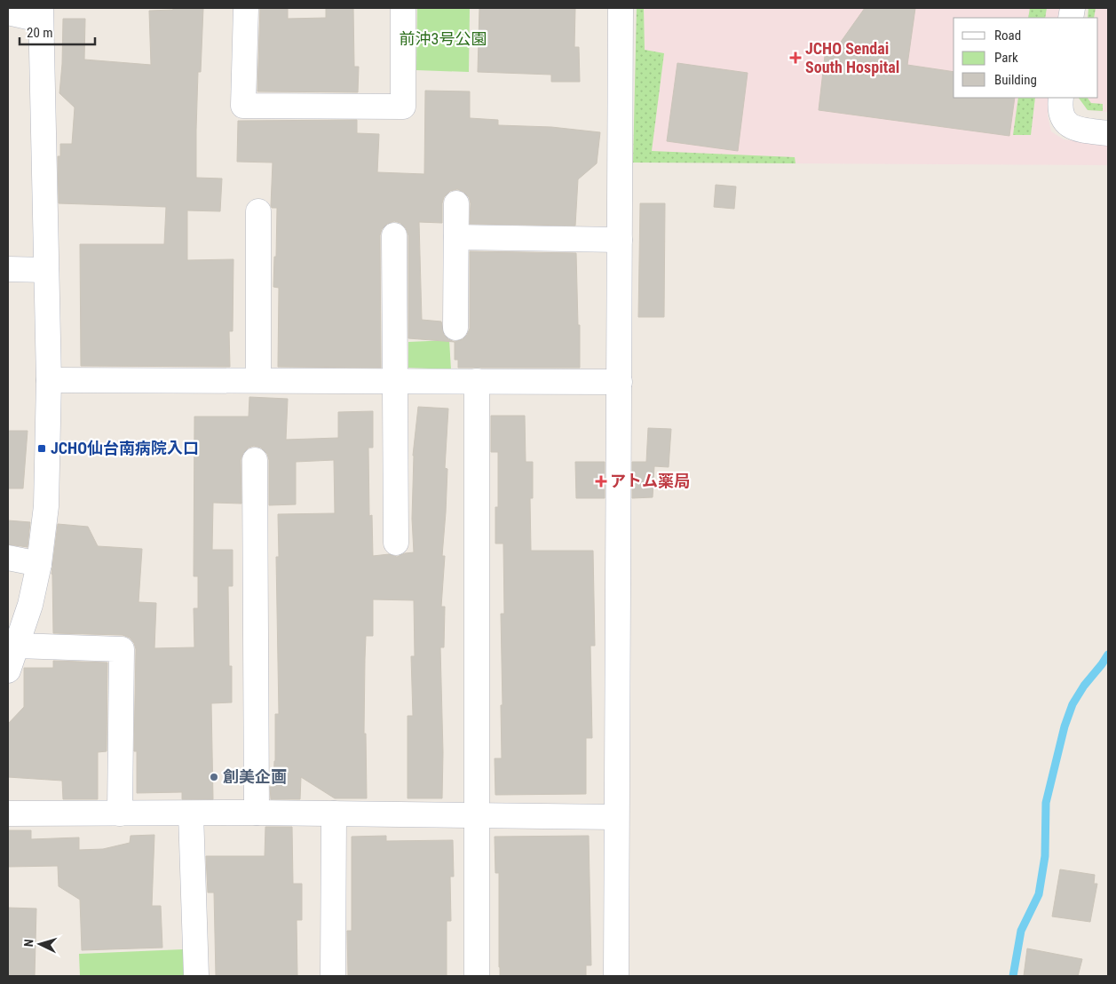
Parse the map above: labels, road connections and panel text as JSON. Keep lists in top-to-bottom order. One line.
{"parks":["前沖3号公園"],"places":{"health":["JCHO Sendai South Hospital","アトム薬局"],"transit":["JCHO仙台南病院入口"],"other":["創美企画"]},"legend":["Road","Park","Building"],"scale_bar":"20 m","north":"left"}
